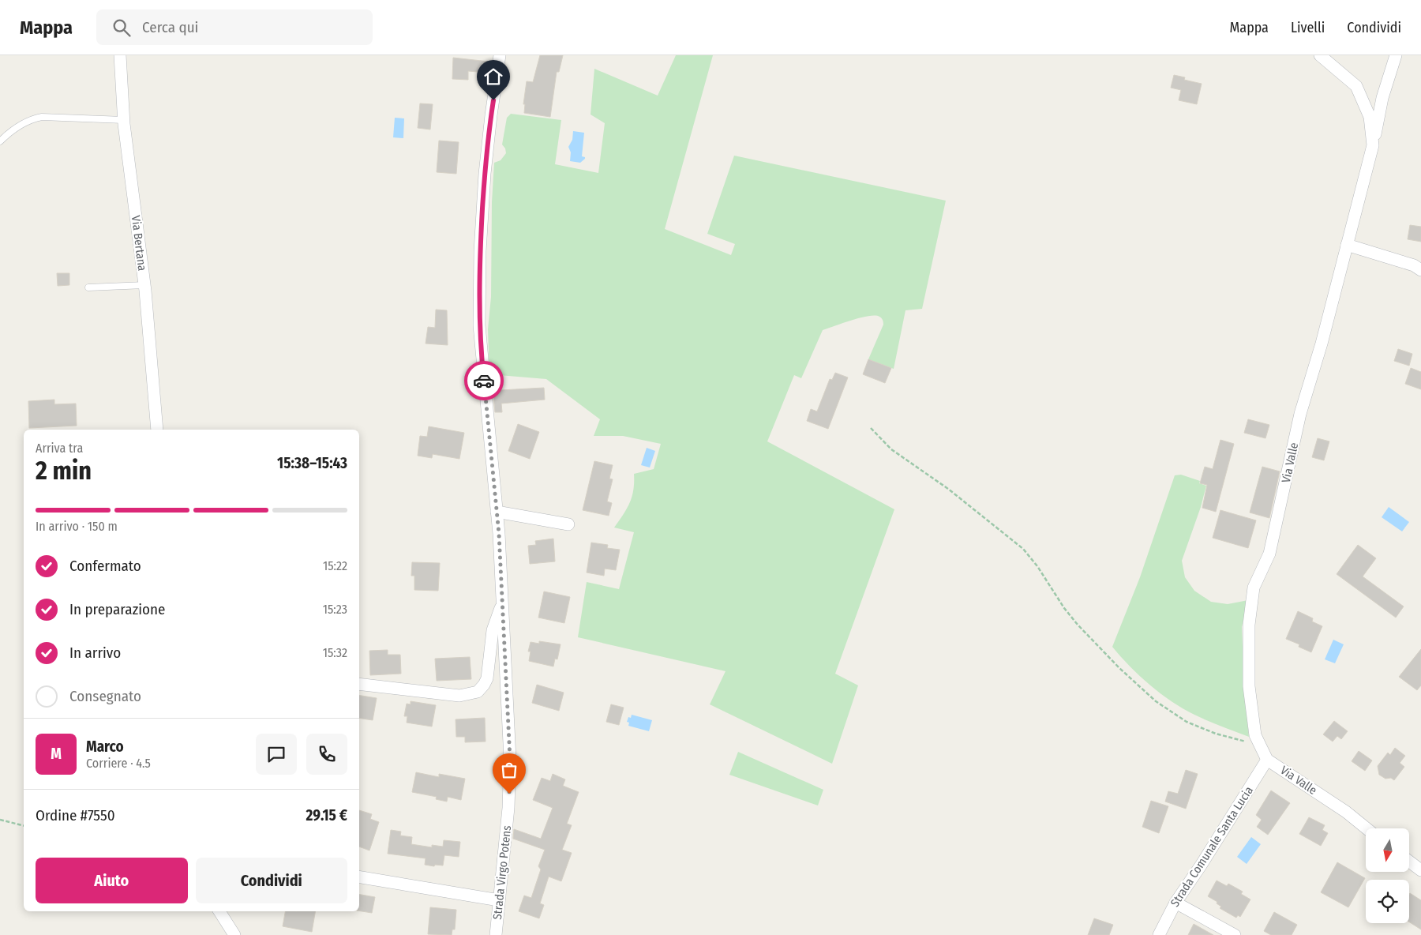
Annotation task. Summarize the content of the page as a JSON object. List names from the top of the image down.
{
  "streets": {
    "street": [
      "Via Bertana",
      "Via Valle",
      "Strada Comunale Santa Lucia",
      "Strada Virgo Potens"
    ]
  },
  "crossings": [
    ["Via Valle", "Strada Comunale Santa Lucia"]
  ],
  "north": "bottom",
  "page": {
    "header": "Mappa",
    "search": "Cerca qui",
    "nav": ["Mappa", "Livelli", "Condividi"],
    "heading": ["2 min", "Arriva tra", "15:38–15:43"],
    "panel": [
      "Marco",
      "Corriere · 4.5",
      "Ordine #7550",
      "29.15 €"
    ],
    "bar": "In arrivo · 150 m",
    "list": [
      ["Confermato", "15:22"],
      ["In preparazione", "15:23"],
      ["In arrivo", "15:32"],
      "Consegnato"
    ],
    "round": "M",
    "buttons": ["Aiuto", "Condividi"]
  }
}
